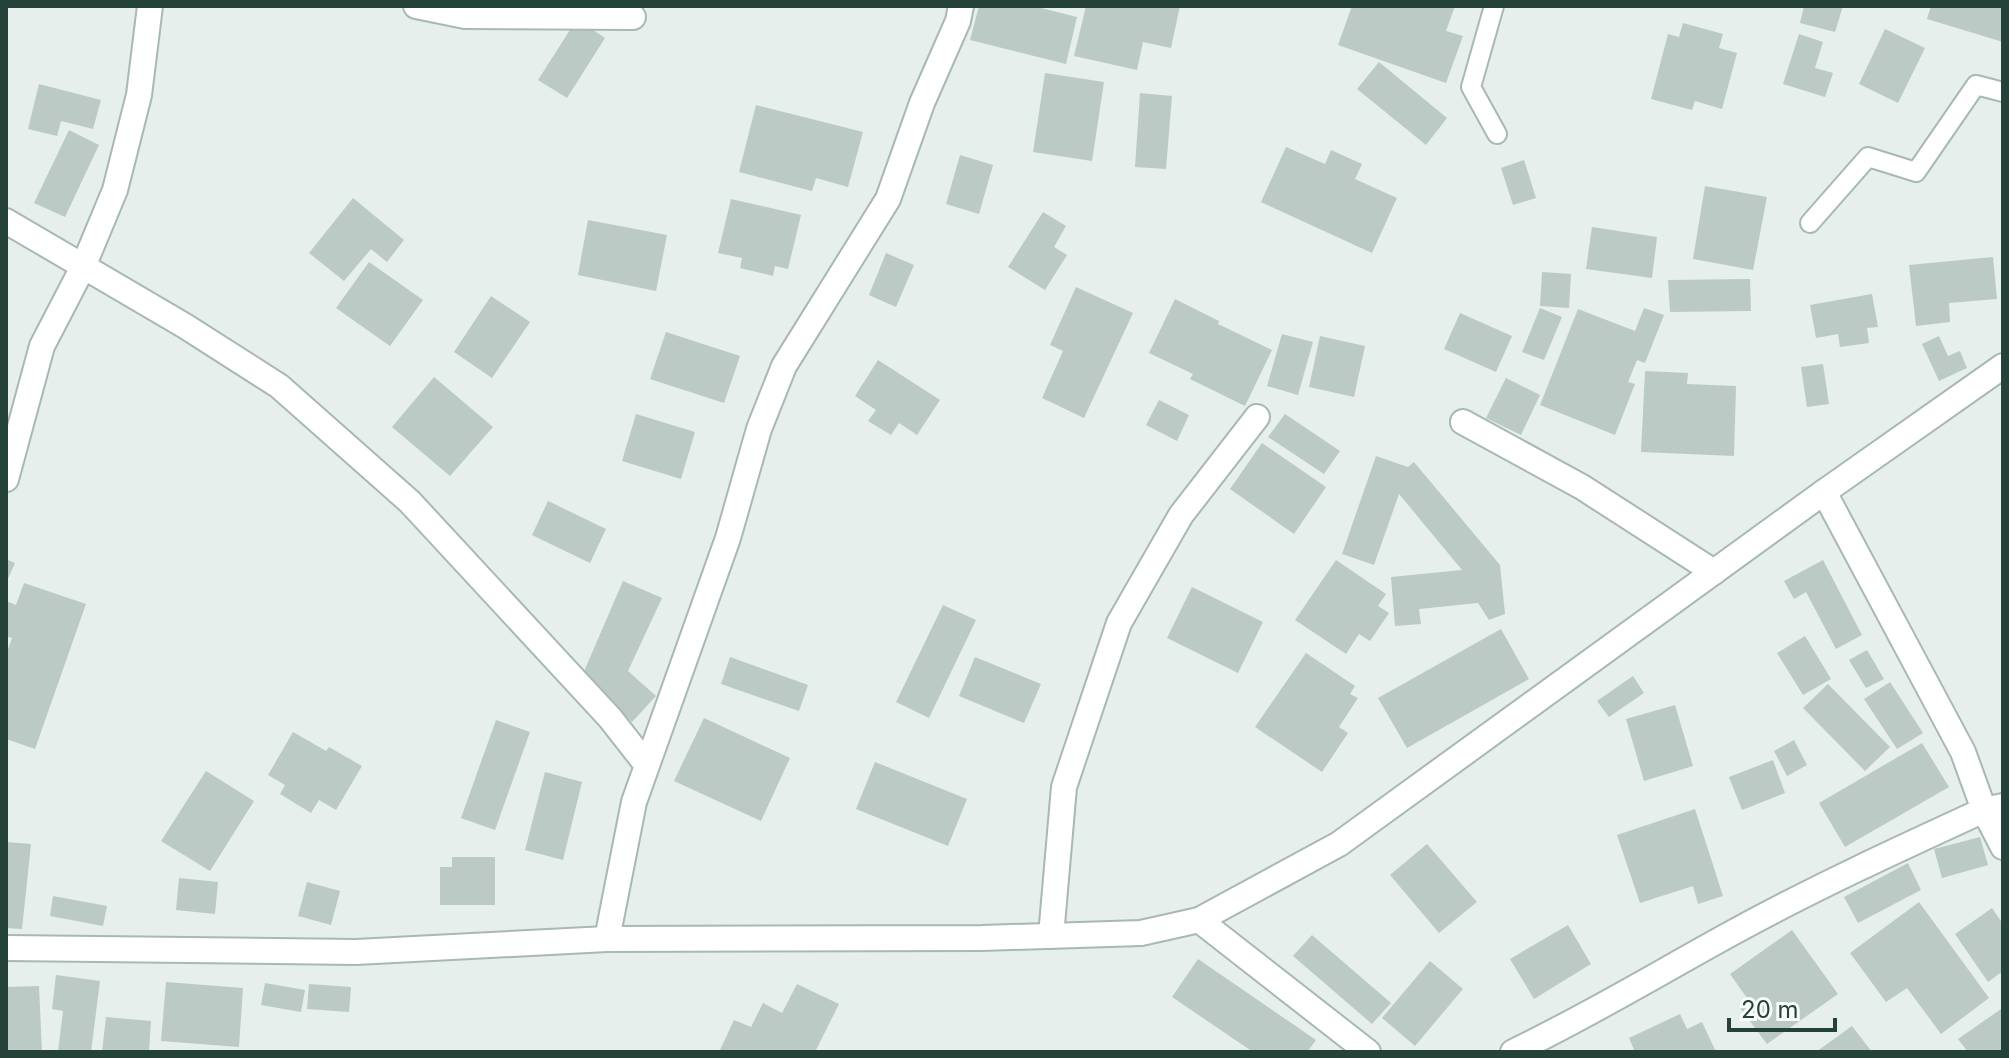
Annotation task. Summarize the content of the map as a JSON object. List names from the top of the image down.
{
  "scale_bar": "20 m"
}
